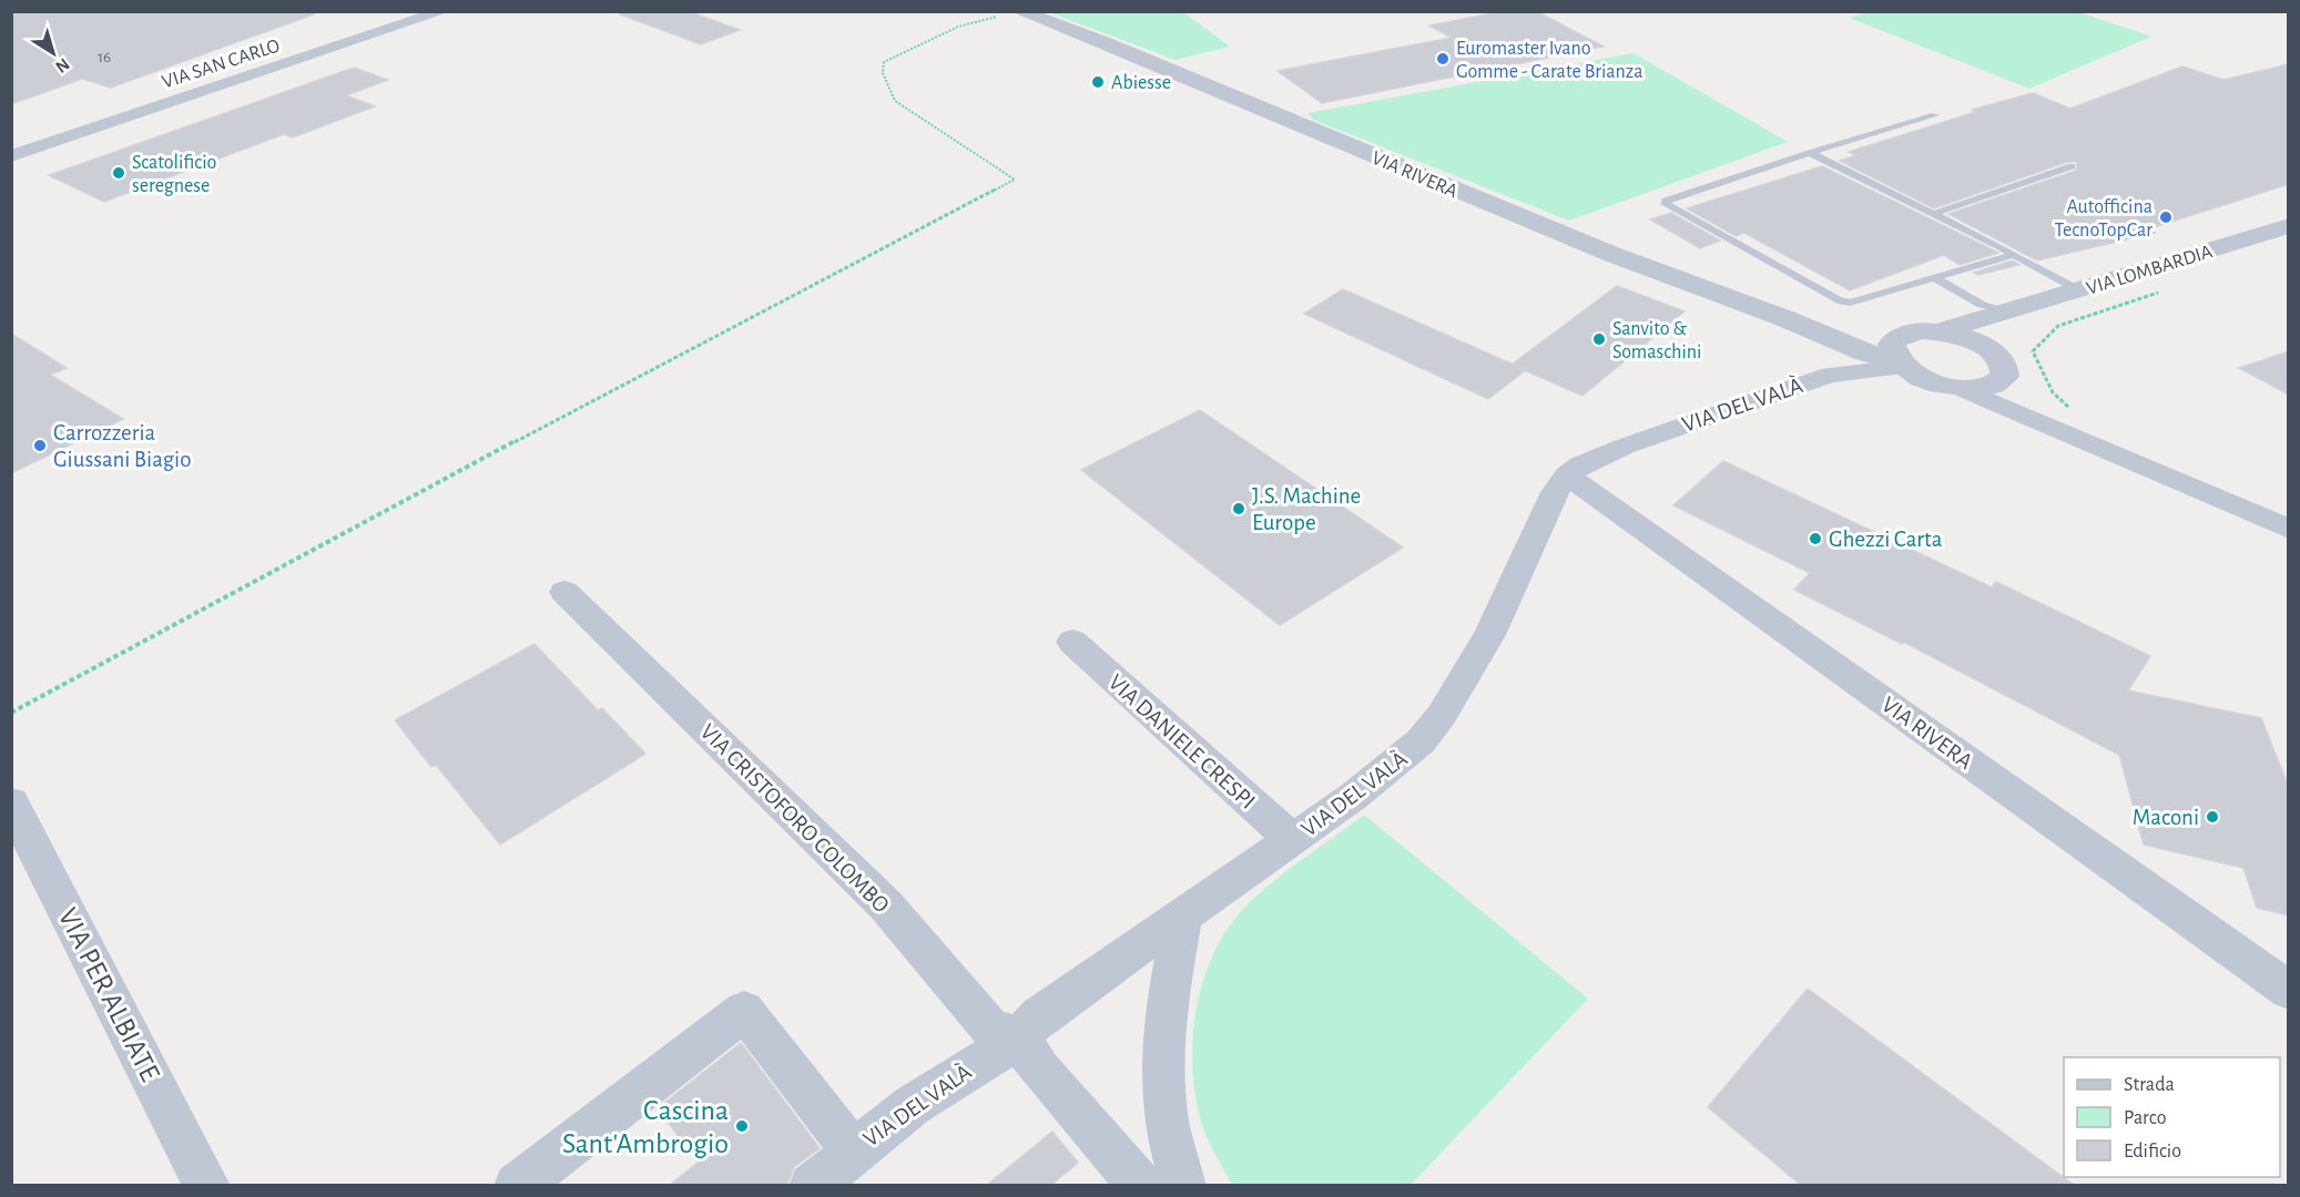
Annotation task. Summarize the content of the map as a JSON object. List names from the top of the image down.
{
  "streets": {
    "street": [
      "VIA SAN CARLO",
      "VIA RIVERA",
      "VIA LOMBARDIA",
      "VIA DEL VALÀ",
      "VIA DANIELE CRESPI",
      "VIA CRISTOFORO COLOMBO",
      "VIA PER ALBIATE"
    ]
  },
  "crossings": [
    ["VIA RIVERA", "VIA DEL VALÀ"],
    ["VIA DEL VALÀ", "VIA DANIELE CRESPI"],
    ["VIA DEL VALÀ", "VIA CRISTOFORO COLOMBO"]
  ],
  "places": [
    "Euromaster Ivano Gomme - Carate Brianza",
    "Abiesse",
    "Scatolificio seregnese",
    "Autofficina TecnoTopCar",
    "Sanvito & Somaschini",
    "Carrozzeria Giussani Biagio",
    "J.S. Machine Europe",
    "Ghezzi Carta",
    "Maconi",
    "Cascina Sant'Ambrogio"
  ],
  "house_numbers": ["16"],
  "legend": ["Strada", "Parco", "Edificio"],
  "north": "bottom right"
}
